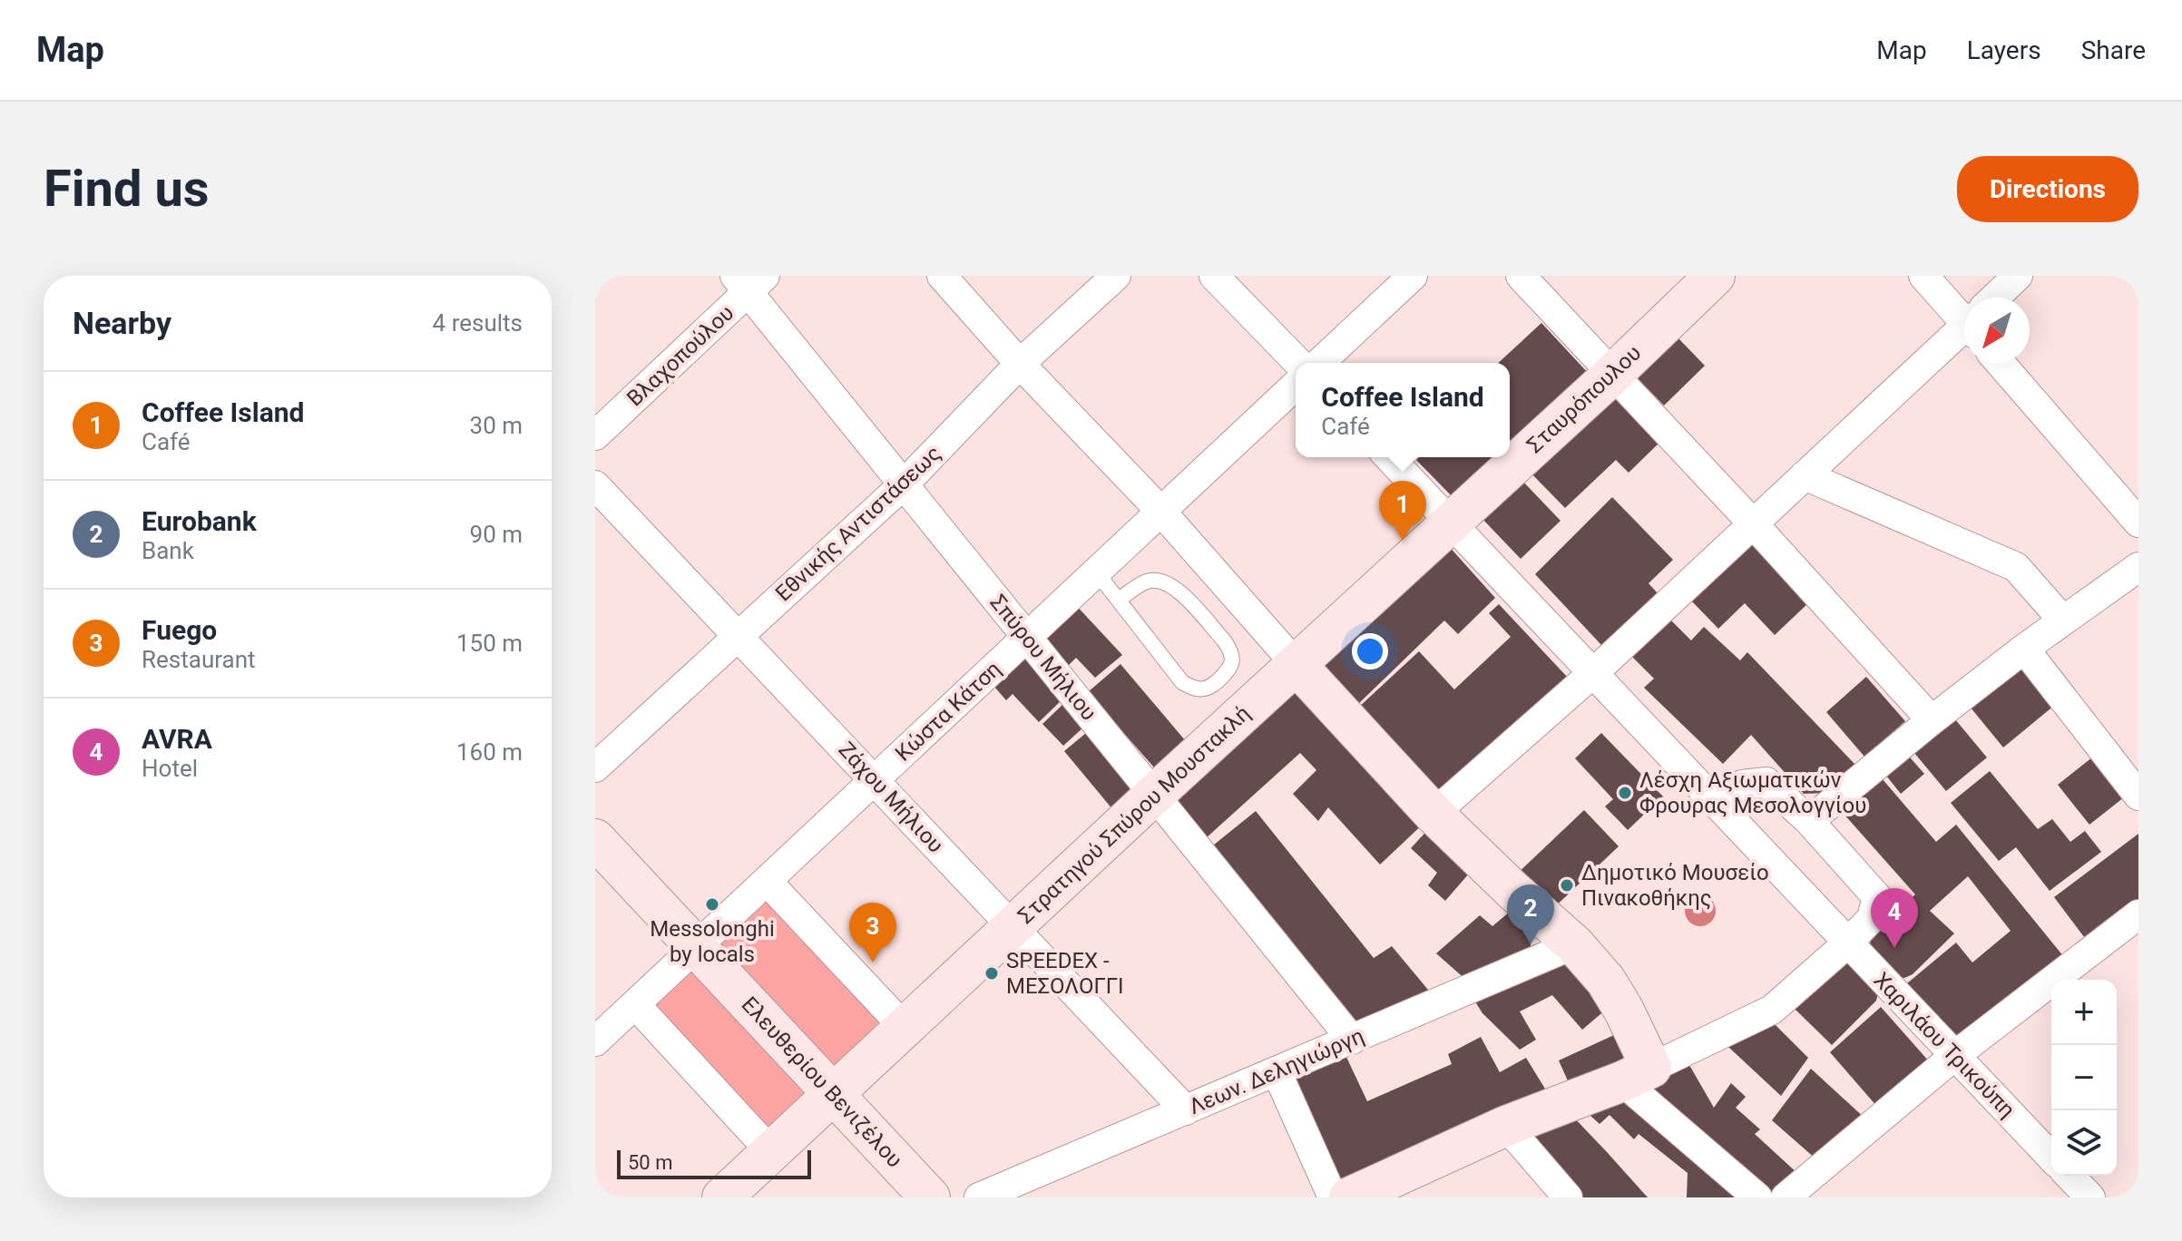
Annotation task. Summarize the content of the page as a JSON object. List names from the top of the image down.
{
  "streets": {
    "main road": ["Σταυρόπουλου", "Στρατηγού Σπύρου Μουστακλή", "Ελευθερίου Βενιζέλου"],
    "street": [
      "Βλαχοπούλου",
      "Εθνικής Αντιστάσεως",
      "Σπύρου Μήλιου",
      "Κώστα Κάτση",
      "Ζάχου Μήλιου",
      "Χαριλάου Τρικούπη",
      "Λεων. Δεληγιώργη"
    ]
  },
  "crossings": [
    ["Βλαχοπούλου", "Σπύρου Μήλιου"],
    ["Σταυρόπουλου", "Στρατηγού Σπύρου Μουστακλή"],
    ["Σταυρόπουλου", "Χαριλάου Τρικούπη"],
    ["Εθνικής Αντιστάσεως", "Σπύρου Μήλιου"],
    ["Εθνικής Αντιστάσεως", "Ζάχου Μήλιου"],
    ["Σπύρου Μήλιου", "Κώστα Κάτση"],
    ["Σπύρου Μήλιου", "Στρατηγού Σπύρου Μουστακλή"],
    ["Σπύρου Μήλιου", "Λεων. Δεληγιώργη"],
    ["Κώστα Κάτση", "Ζάχου Μήλιου"],
    ["Κώστα Κάτση", "Ελευθερίου Βενιζέλου"],
    ["Ζάχου Μήλιου", "Στρατηγού Σπύρου Μουστακλή"],
    ["Ζάχου Μήλιου", "Λεων. Δεληγιώργη"],
    ["Στρατηγού Σπύρου Μουστακλή", "Χαριλάου Τρικούπη"],
    ["Στρατηγού Σπύρου Μουστακλή", "Ελευθερίου Βενιζέλου"]
  ],
  "places": [
    "Λέσχη Αξιωματικών Φρουρας Μεσολογγίου",
    "Δημοτικό Μουσείο Πινακοθήκης",
    "Messolonghi by locals",
    "SPEEDEX - ΜΕΣΟΛΟΓΓΙ"
  ],
  "scale_bar": "50 m",
  "north": "bottom left",
  "page": {
    "header": "Map",
    "nav": ["Map", "Layers", "Share"],
    "buttons": "Directions",
    "title": "Find us",
    "heading": ["Nearby", "4 results"],
    "popup": ["Coffee Island", "Café"],
    "list": [
      {
        "mark": "1",
        "name": "Coffee Island",
        "note": "Café",
        "value": "30 m"
      },
      {
        "mark": "2",
        "name": "Eurobank",
        "note": "Bank",
        "value": "90 m"
      },
      {
        "mark": "3",
        "name": "Fuego",
        "note": "Restaurant",
        "value": "150 m"
      },
      {
        "mark": "4",
        "name": "AVRA",
        "note": "Hotel",
        "value": "160 m"
      }
    ],
    "pins": [
      "1",
      "2",
      "4",
      "3"
    ],
    "map_buttons": ["+", "−"],
    "scale": "50 m"
  }
}
